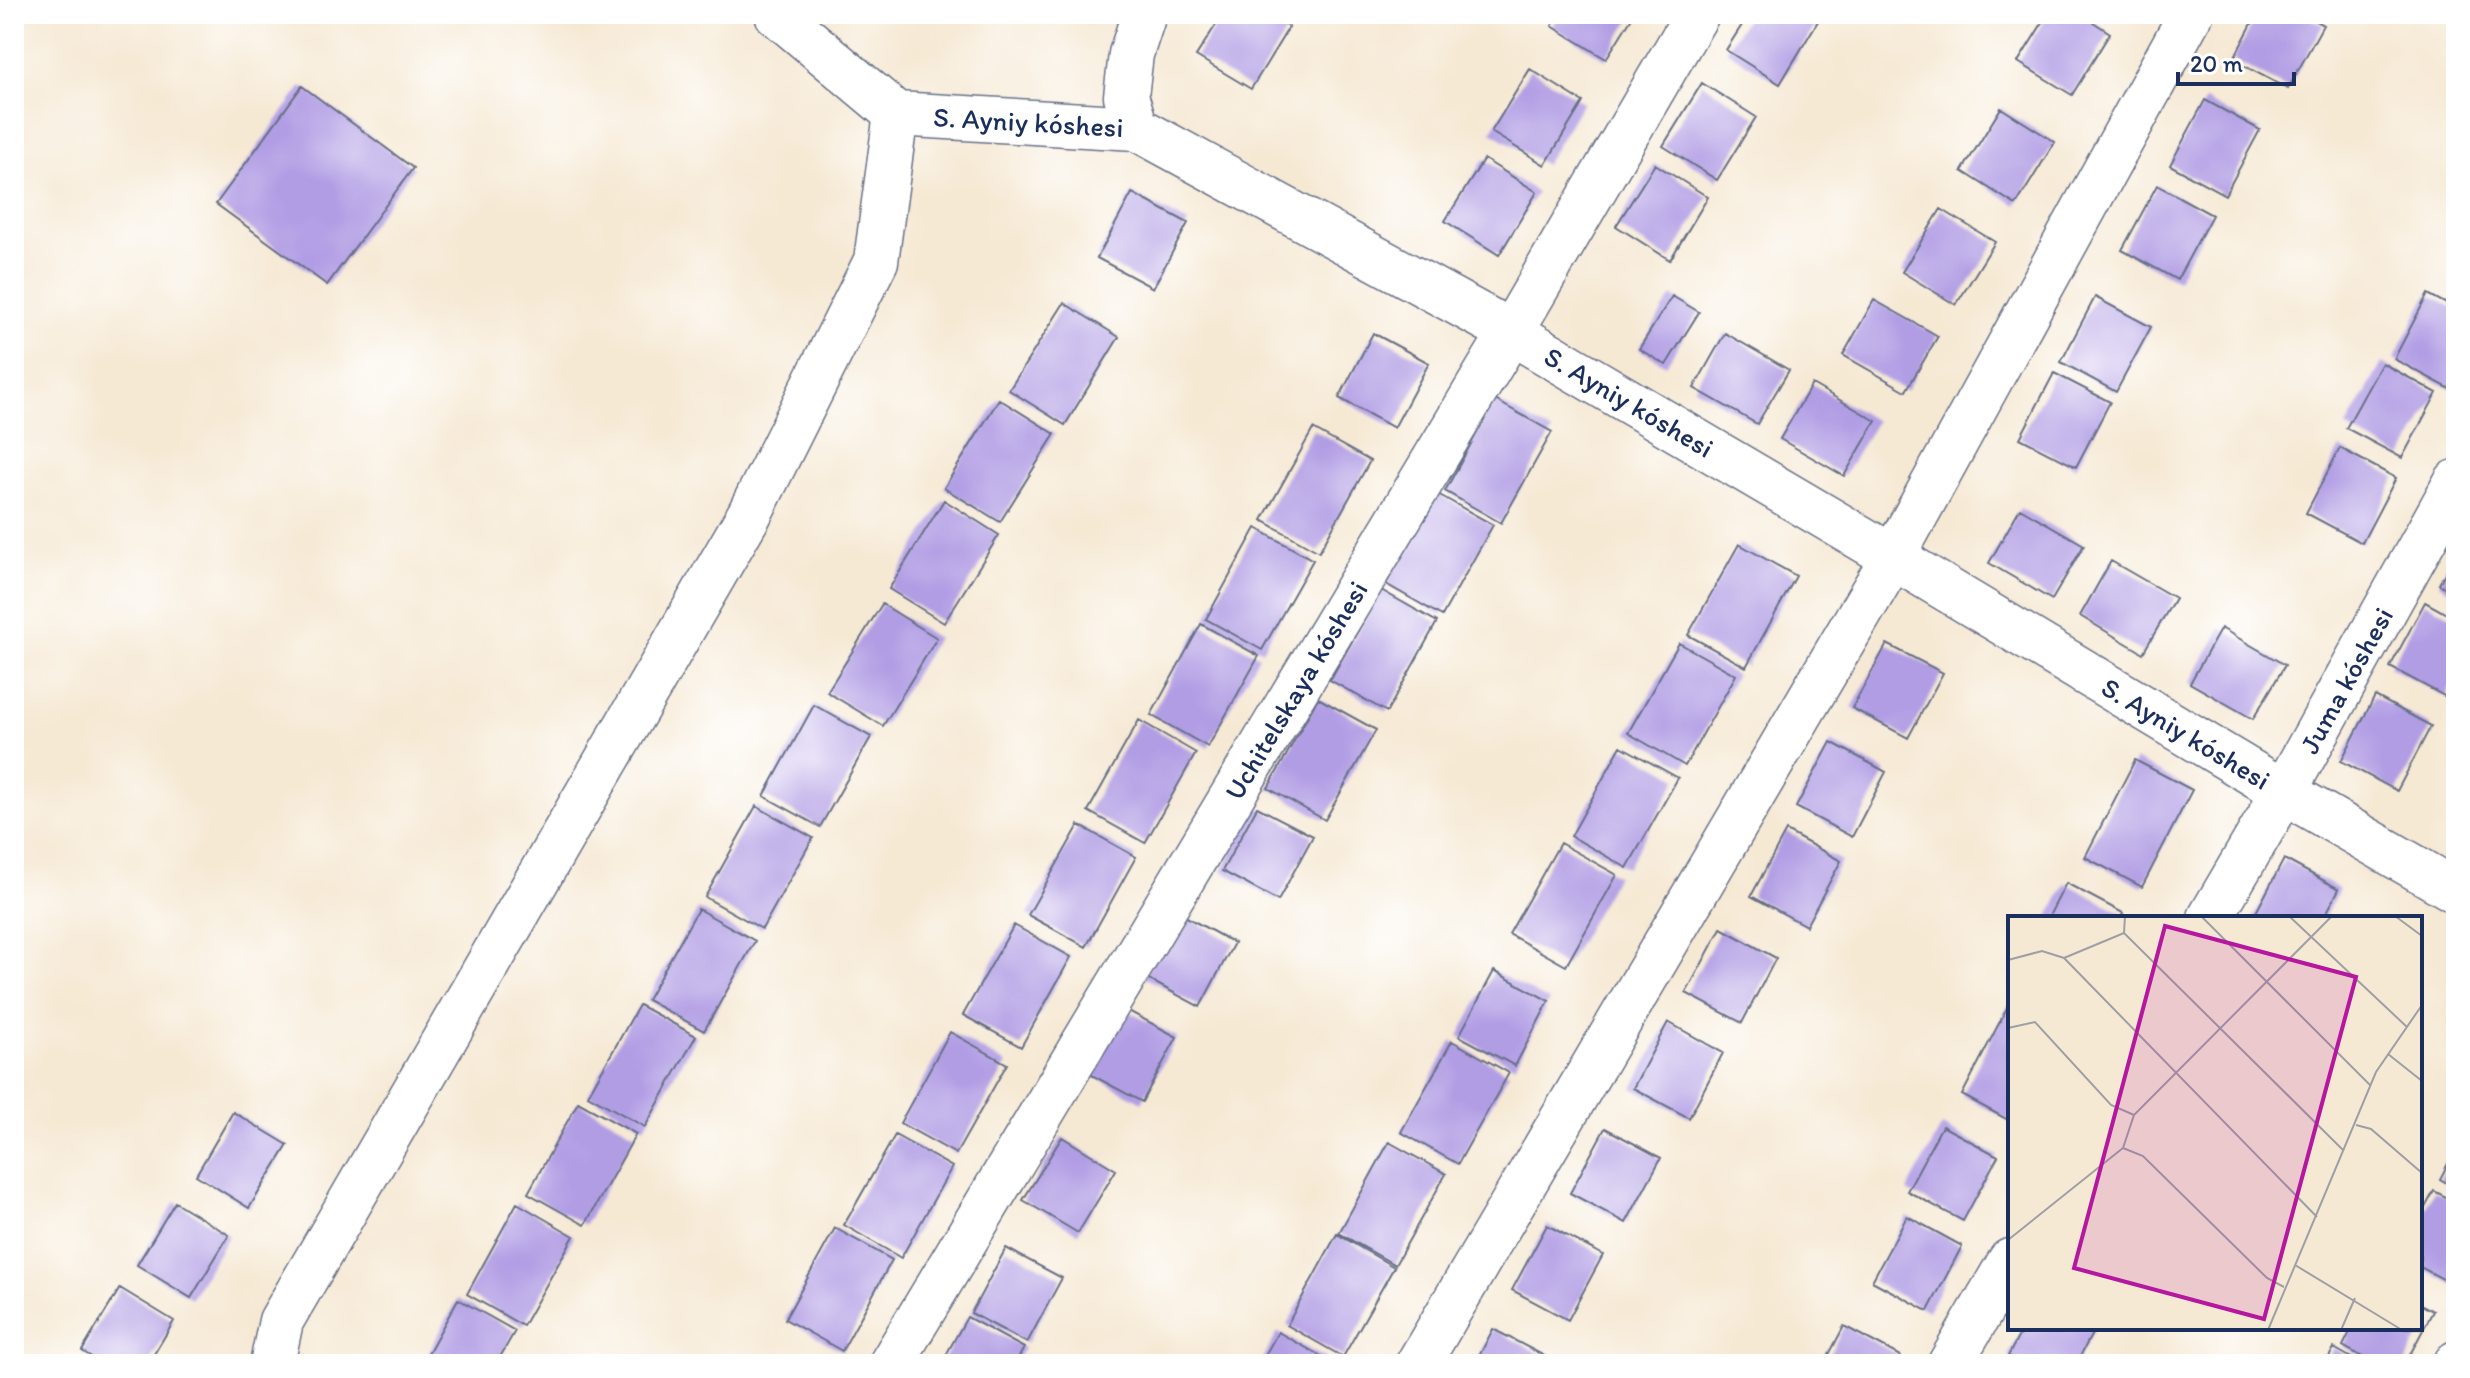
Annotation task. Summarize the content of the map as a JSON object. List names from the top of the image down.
{
  "streets": {
    "street": ["S. Ayniy kóshesi", "Juma kóshesi", "Uchitelskaya kóshesi"]
  },
  "crossings": [
    ["S. Ayniy kóshesi", "Juma kóshesi"],
    ["S. Ayniy kóshesi", "Uchitelskaya kóshesi"]
  ],
  "scale_bar": "20 m"
}
